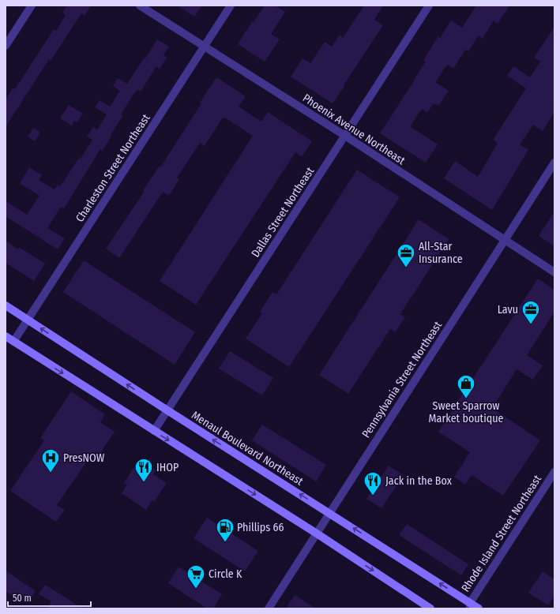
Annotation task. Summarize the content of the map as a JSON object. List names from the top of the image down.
{
  "streets": {
    "main road": ["Menaul Boulevard Northeast"],
    "street": [
      "Phoenix Avenue Northeast",
      "Charleston Street Northeast",
      "Dallas Street Northeast",
      "Pennsylvania Street Northeast",
      "Rhode Island Street Northeast"
    ]
  },
  "crossings": [
    ["Phoenix Avenue Northeast", "Charleston Street Northeast"],
    ["Phoenix Avenue Northeast", "Dallas Street Northeast"],
    ["Phoenix Avenue Northeast", "Pennsylvania Street Northeast"],
    ["Charleston Street Northeast", "Menaul Boulevard Northeast"],
    ["Dallas Street Northeast", "Menaul Boulevard Northeast"],
    ["Pennsylvania Street Northeast", "Menaul Boulevard Northeast"],
    ["Menaul Boulevard Northeast", "Rhode Island Street Northeast"]
  ],
  "places": {
    "office": ["All-Star Insurance", "Lavu"],
    "shop": ["Sweet Sparrow Market boutique"],
    "hospital": ["PresNOW"],
    "restaurant": ["IHOP", "Jack in the Box"],
    "fuel station": ["Phillips 66"],
    "supermarket": ["Circle K"]
  },
  "scale_bar": "50 m"
}
